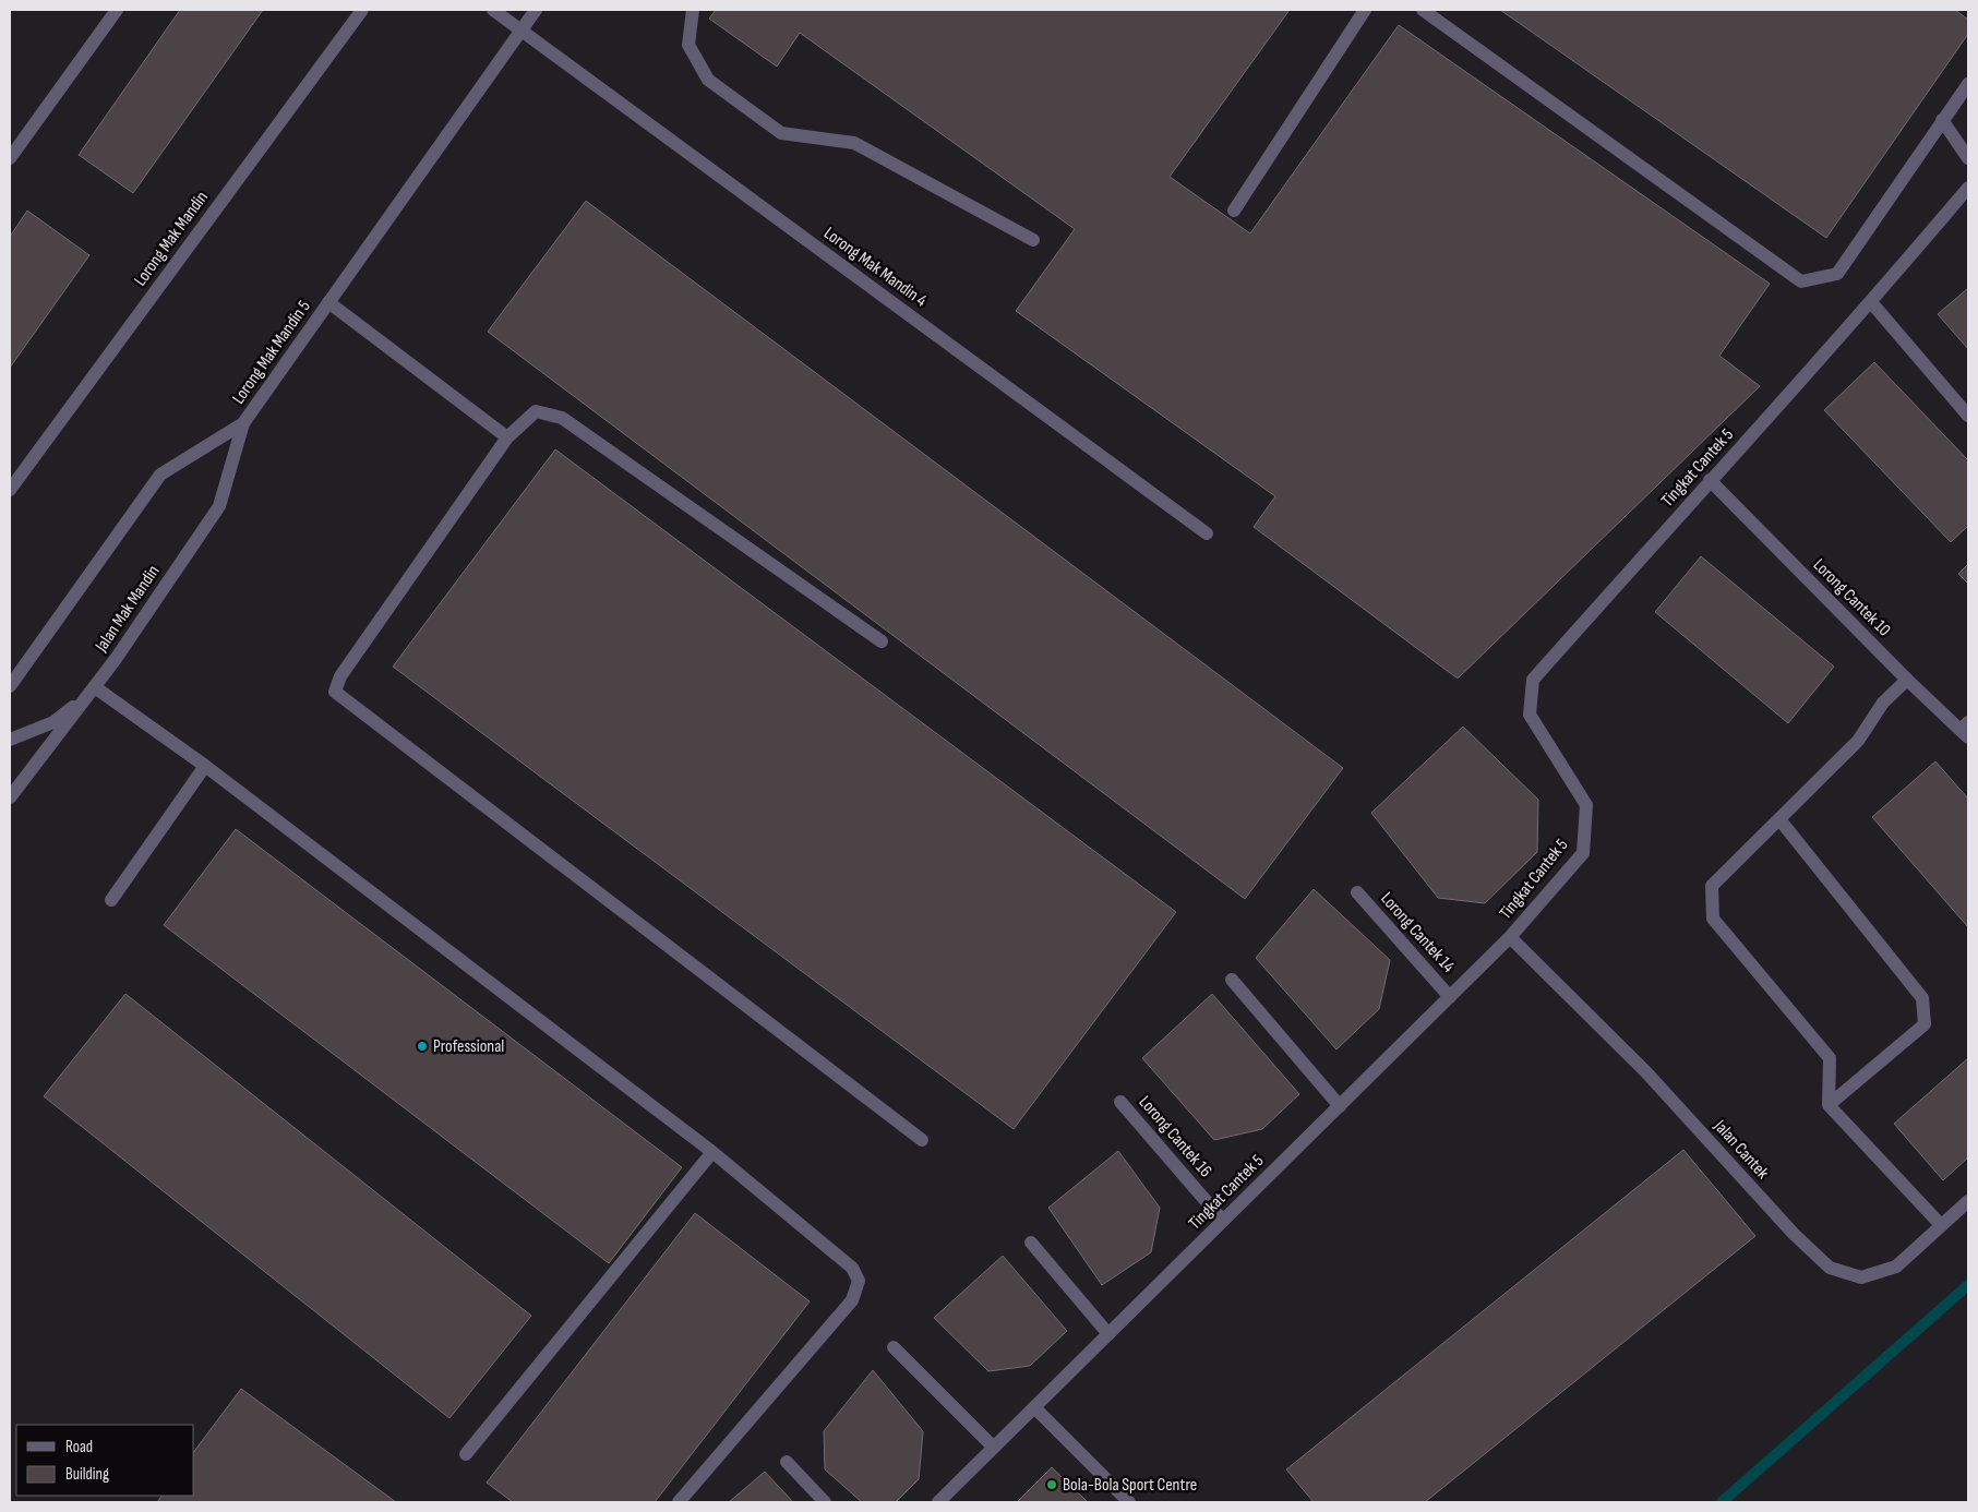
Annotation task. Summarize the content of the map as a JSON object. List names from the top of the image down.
{
  "streets": {
    "street": [
      "Lorong Mak Mandin",
      "Lorong Mak Mandin 4",
      "Lorong Mak Mandin 5",
      "Tingkat Cantek 5",
      "Lorong Cantek 10",
      "Jalan Mak Mandin",
      "Lorong Cantek 14",
      "Lorong Cantek 16",
      "Jalan Cantek"
    ]
  },
  "crossings": [
    ["Lorong Mak Mandin 4", "Lorong Mak Mandin 5"],
    ["Lorong Mak Mandin 5", "Jalan Mak Mandin"],
    ["Tingkat Cantek 5", "Lorong Cantek 10"],
    ["Tingkat Cantek 5", "Lorong Cantek 14"],
    ["Tingkat Cantek 5", "Lorong Cantek 16"],
    ["Tingkat Cantek 5", "Jalan Cantek"]
  ],
  "places": ["Professional", "Bola-Bola Sport Centre"],
  "legend": ["Road", "Building"]
}
